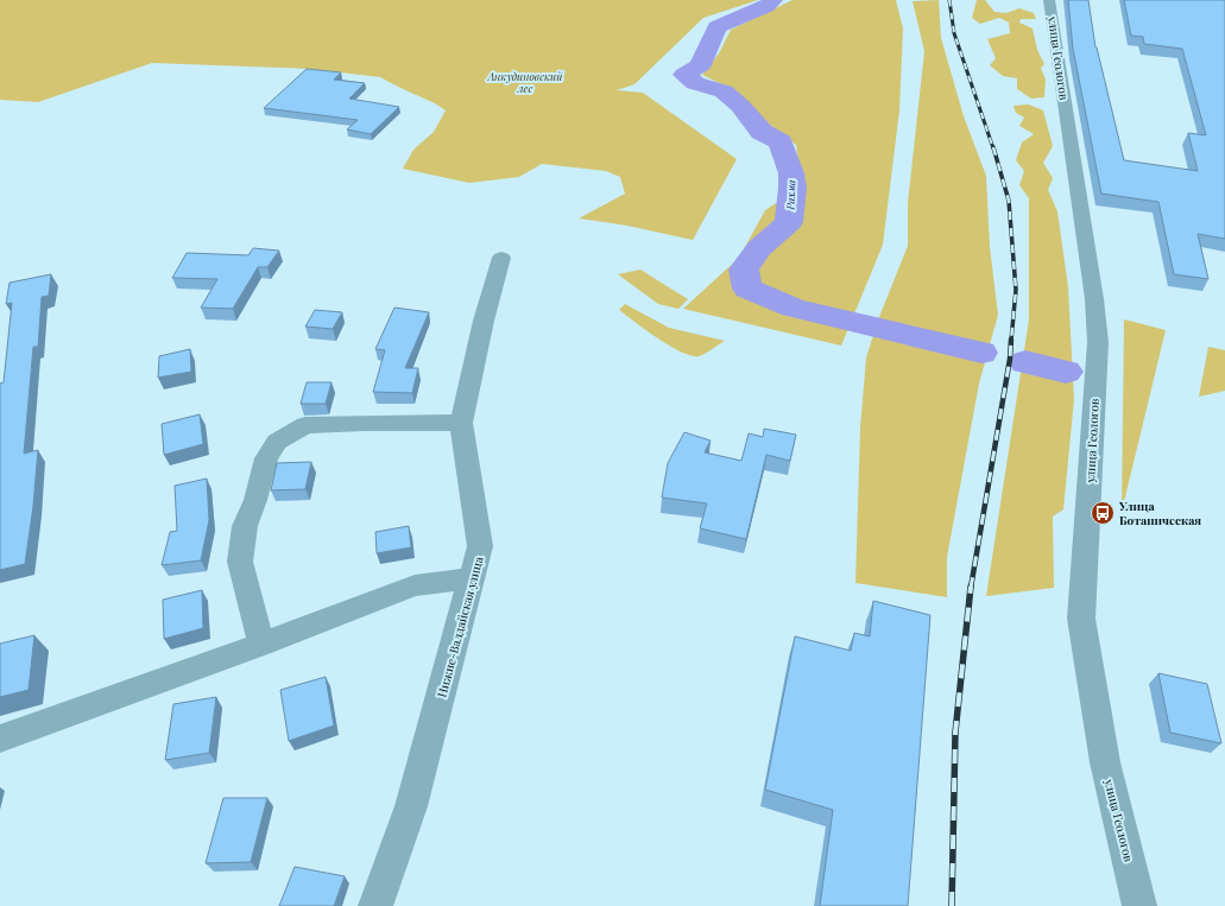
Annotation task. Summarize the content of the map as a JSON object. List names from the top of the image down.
{
  "streets": {
    "street": ["улица Геологов", "Нижне-Валдайская улица"]
  },
  "water": ["Рахма"],
  "parks": ["Анкудиновский лес"],
  "places": {
    "bus stop": ["Улица Ботаническая"]
  }
}
